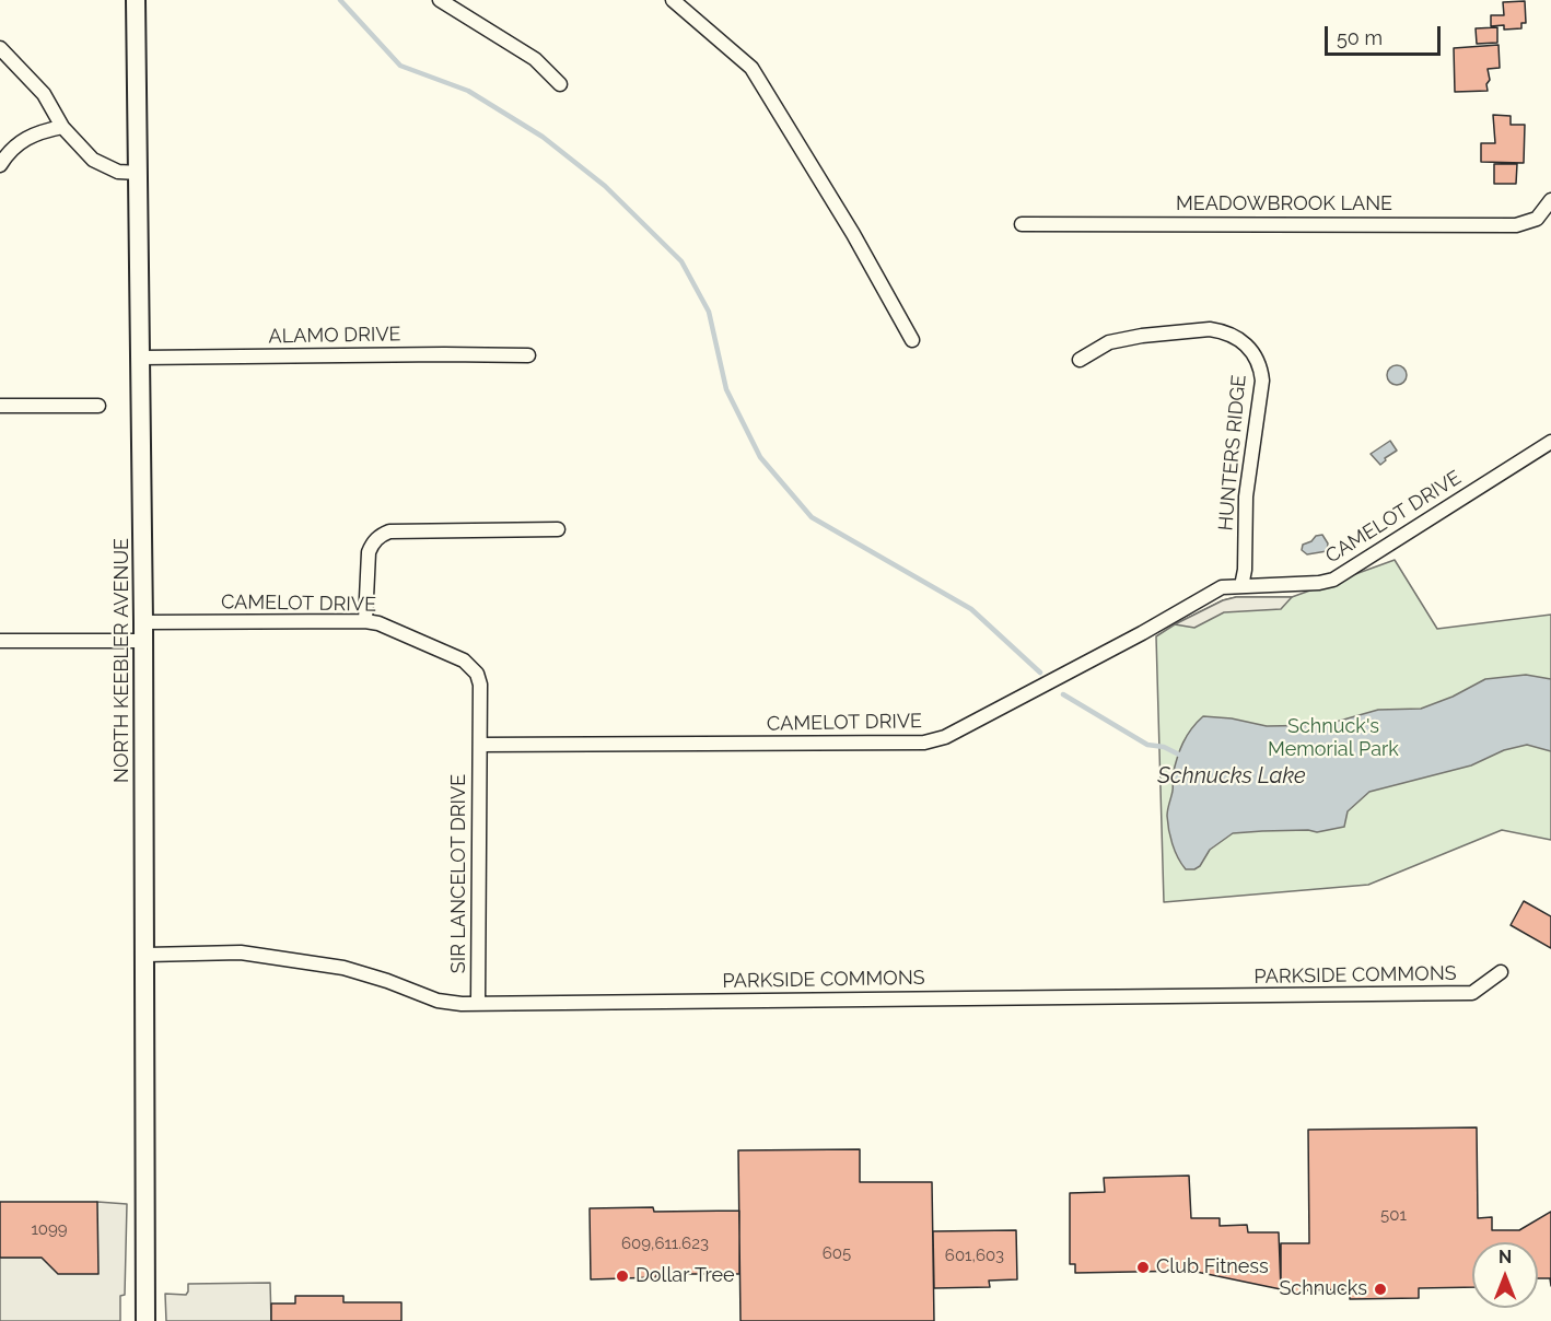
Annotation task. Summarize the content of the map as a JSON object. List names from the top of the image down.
{
  "streets": {
    "street": [
      "MEADOWBROOK LANE",
      "ALAMO DRIVE",
      "HUNTERS RIDGE",
      "CAMELOT DRIVE",
      "NORTH KEEBLER AVENUE",
      "SIR LANCELOT DRIVE",
      "PARKSIDE COMMONS"
    ]
  },
  "crossings": [
    ["ALAMO DRIVE", "NORTH KEEBLER AVENUE"],
    ["HUNTERS RIDGE", "CAMELOT DRIVE"],
    ["CAMELOT DRIVE", "NORTH KEEBLER AVENUE"],
    ["CAMELOT DRIVE", "SIR LANCELOT DRIVE"],
    ["NORTH KEEBLER AVENUE", "PARKSIDE COMMONS"],
    ["SIR LANCELOT DRIVE", "PARKSIDE COMMONS"]
  ],
  "water": ["Schnucks Lake"],
  "parks": ["Schnuck's Memorial Park"],
  "places": ["Club Fitness", "Dollar Tree", "Schnucks"],
  "house_numbers": [
    "501",
    "1099",
    "609,611.623",
    "605",
    "601,603"
  ],
  "scale_bar": "50 m",
  "north": "top"
}
